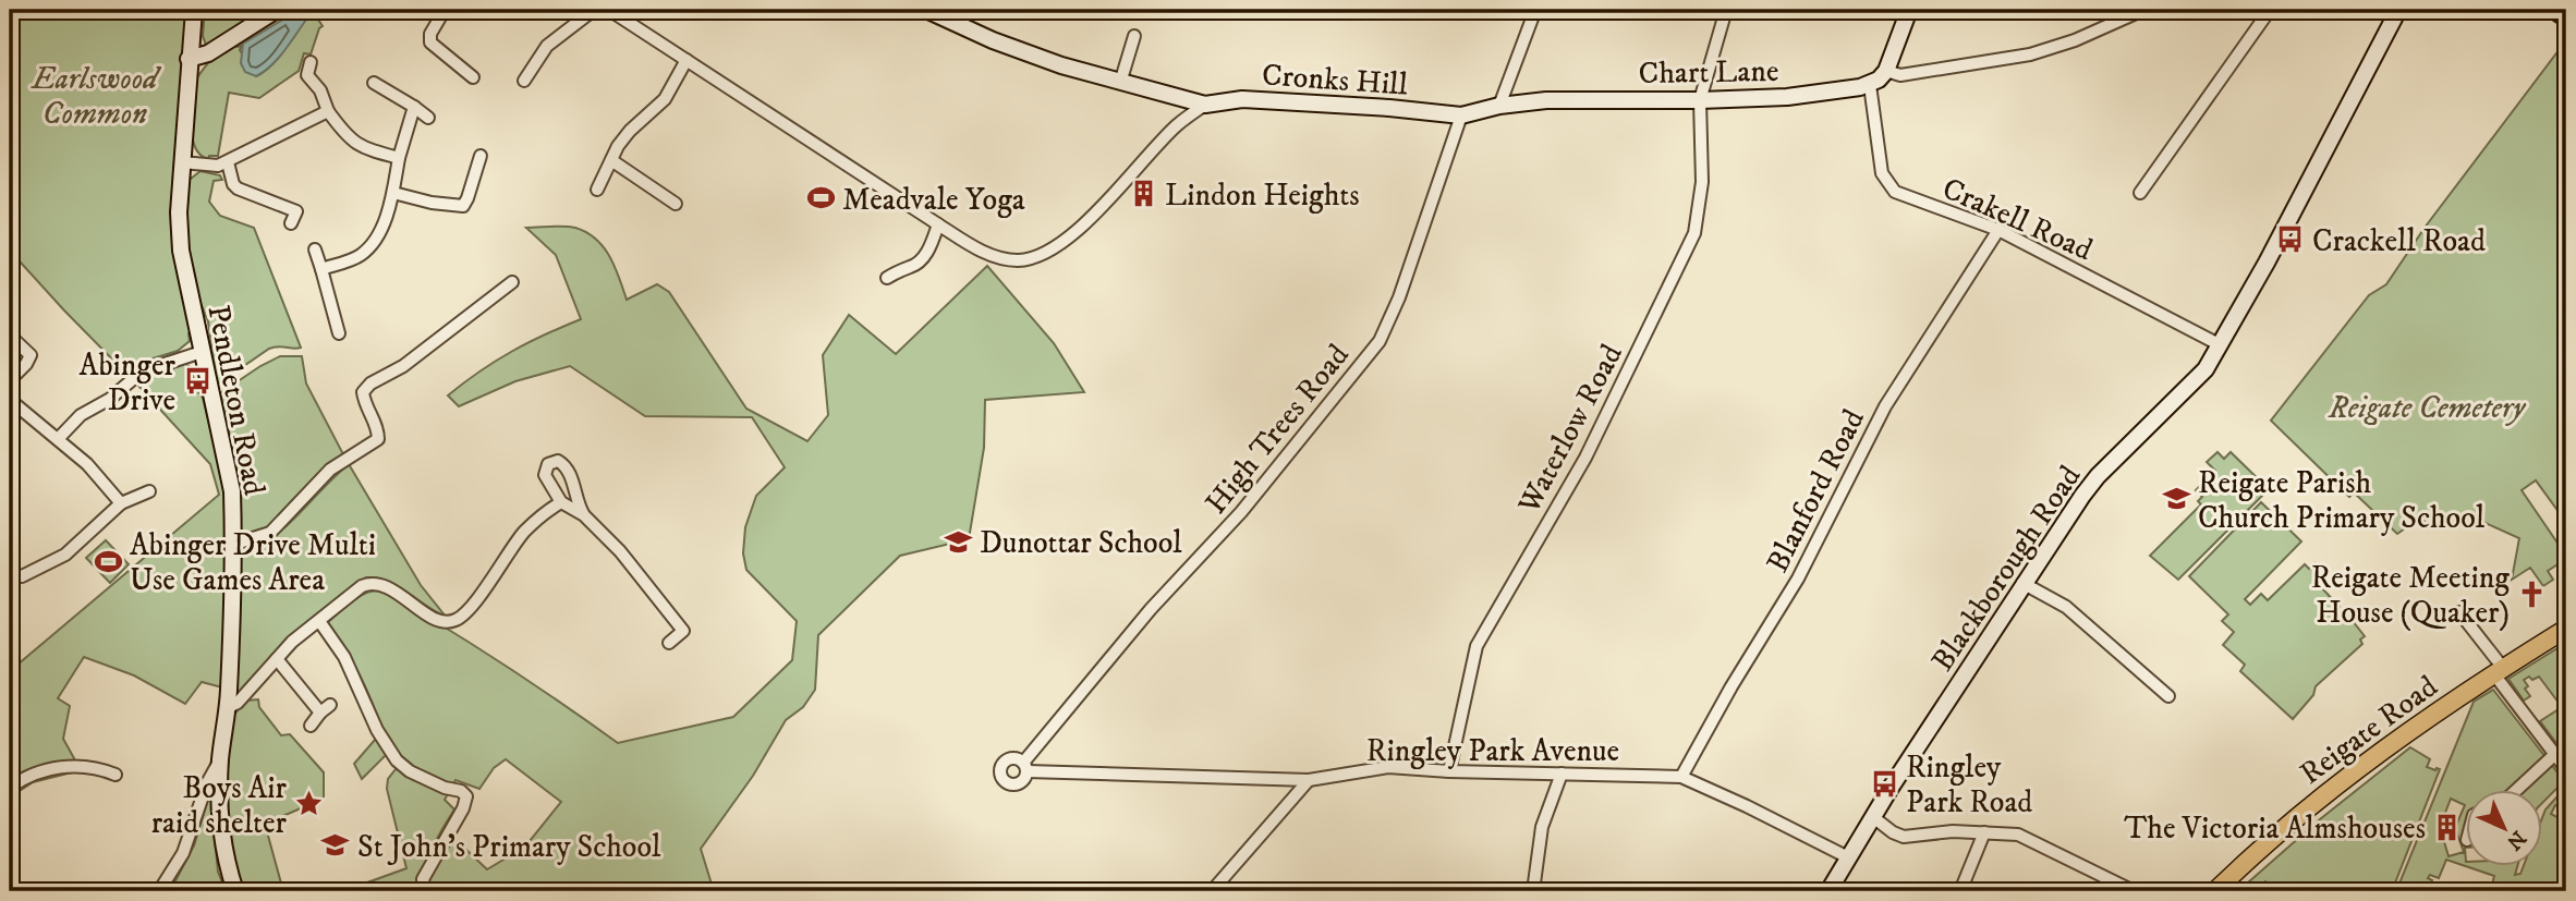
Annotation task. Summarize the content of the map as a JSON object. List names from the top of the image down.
{
  "streets": {
    "main road": ["Reigate Road"],
    "street": [
      "Chart Lane",
      "Cronks Hill",
      "Crakell Road",
      "Pendleton Road",
      "High Trees Road",
      "Waterlow Road",
      "Blanford Road",
      "Blackborough Road",
      "Ringley Park Avenue"
    ]
  },
  "crossings": [
    ["Chart Lane", "Cronks Hill"],
    ["Chart Lane", "Crakell Road"],
    ["Chart Lane", "High Trees Road"],
    ["Chart Lane", "Waterlow Road"],
    ["Cronks Hill", "High Trees Road"],
    ["Crakell Road", "Blanford Road"],
    ["Crakell Road", "Blackborough Road"],
    ["High Trees Road", "Ringley Park Avenue"],
    ["Waterlow Road", "Ringley Park Avenue"],
    ["Blanford Road", "Ringley Park Avenue"],
    ["Blackborough Road", "Ringley Park Avenue"]
  ],
  "parks": ["Earlswood Common", "Reigate Cemetery"],
  "places": {
    "building": ["Lindon Heights", "The Victoria Almshouses"],
    "sports": ["Meadvale Yoga", "Abinger Drive Multi Use Games Area"],
    "bus stop": ["Crackell Road", "Abinger Drive", "Ringley Park Road"],
    "school or university": ["Reigate Parish Church Primary School", "Dunottar School", "St John's Primary School"],
    "church": ["Reigate Meeting House (Quaker)"],
    "place": ["Boys Air raid shelter"]
  },
  "north": "bottom right"
}
